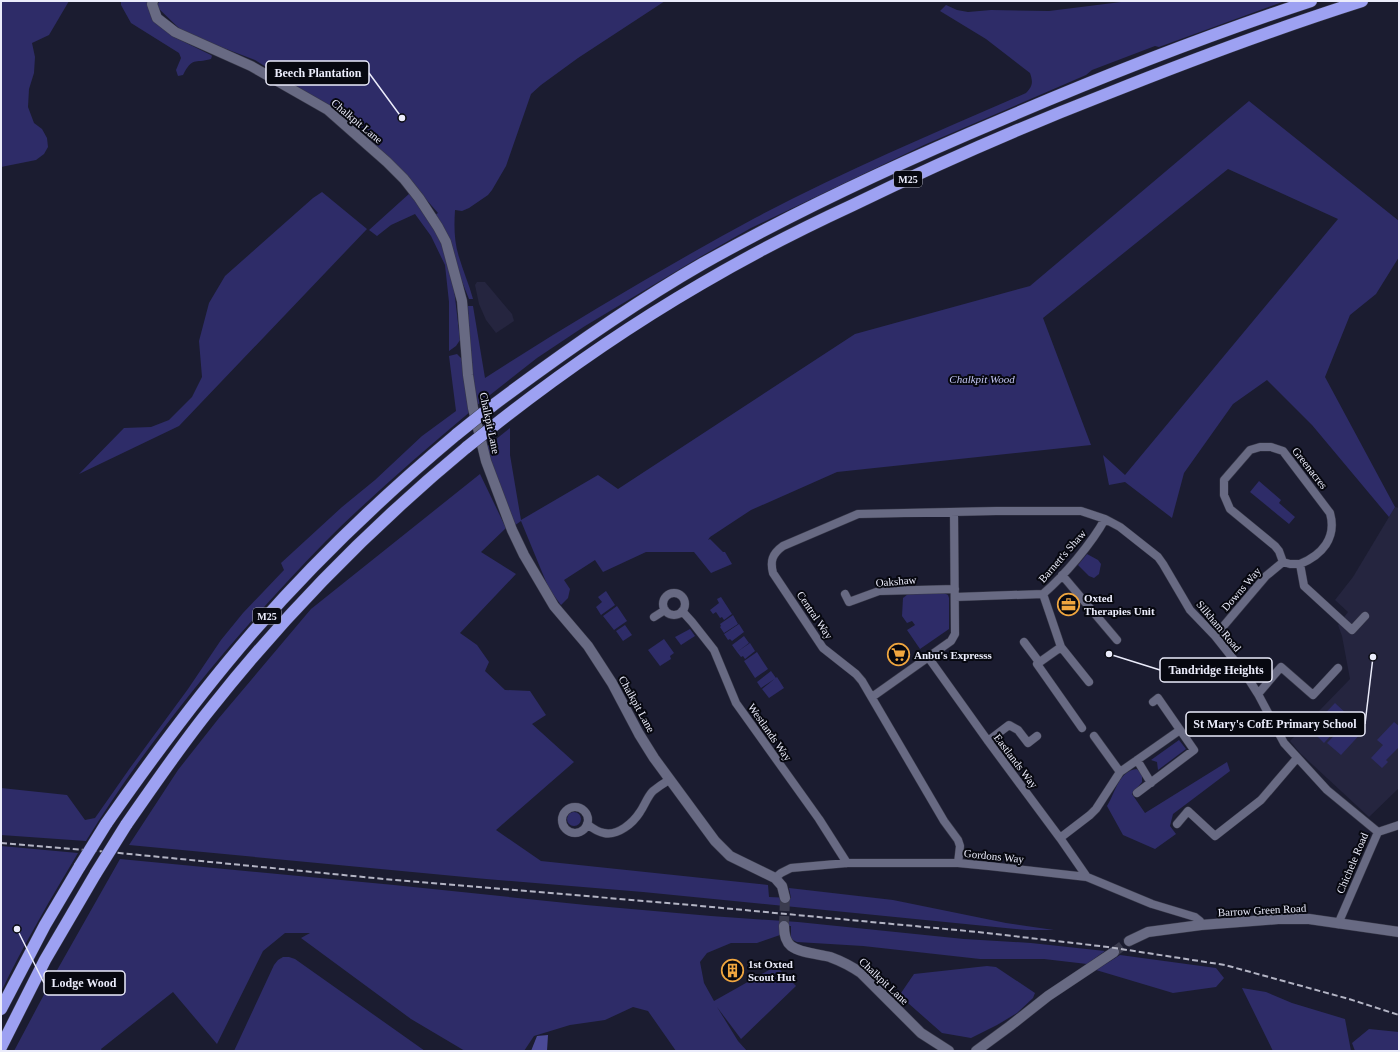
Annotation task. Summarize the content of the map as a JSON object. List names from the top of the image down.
{
  "streets": {
    "highway": ["M25"],
    "street": [
      "Chalkpit Lane",
      "Greenacres",
      "Barnett's Shaw",
      "Oakshaw",
      "Downs Way",
      "Central Way",
      "Silkham Road",
      "Westlands Way",
      "Eastlands Way",
      "Gordons Way",
      "Chichele Road",
      "Barrow Green Road"
    ]
  },
  "crossings": [
    ["Chalkpit Lane", "Gordons Way"],
    ["Greenacres", "Downs Way"],
    ["Barnett's Shaw", "Oakshaw"],
    ["Barnett's Shaw", "Silkham Road"],
    ["Downs Way", "Silkham Road"],
    ["Central Way", "Silkham Road"],
    ["Central Way", "Gordons Way"],
    ["Silkham Road", "Chichele Road"],
    ["Westlands Way", "Gordons Way"],
    ["Eastlands Way", "Gordons Way"],
    ["Gordons Way", "Barrow Green Road"],
    ["Chichele Road", "Barrow Green Road"]
  ],
  "parks": ["Chalkpit Wood"],
  "places": {
    "other": [
      "Beech Plantation",
      "Tandridge Heights",
      "St Mary's CofE Primary School",
      "Lodge Wood"
    ],
    "office": ["Oxted Therapies Unit"],
    "supermarket": ["Anbu's Expresss"],
    "building": ["1st Oxted Scout Hut"]
  }
}
